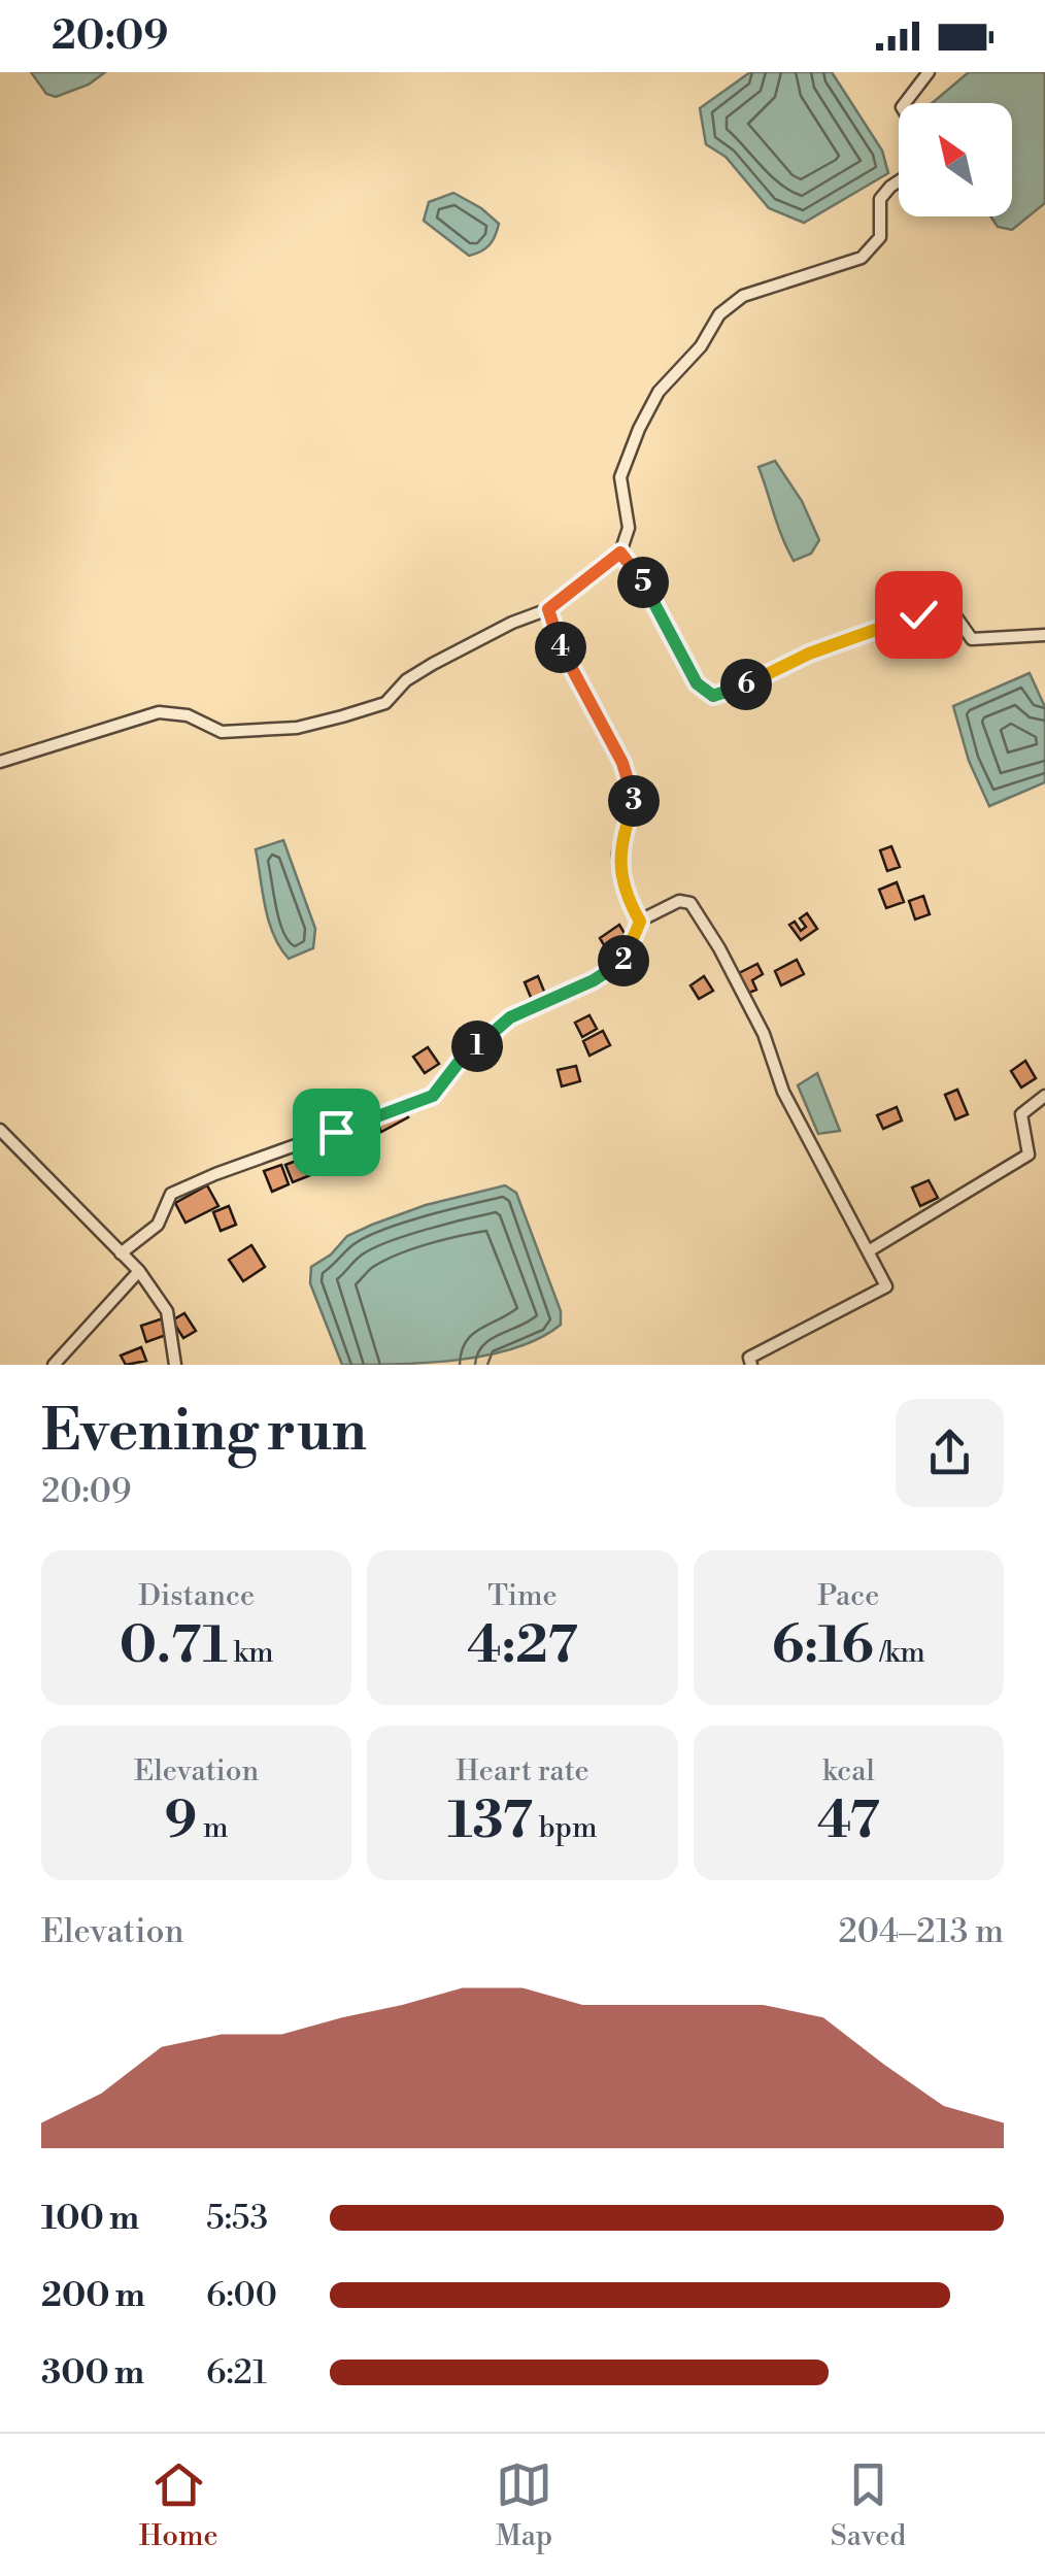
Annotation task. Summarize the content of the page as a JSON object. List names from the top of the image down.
{
  "north": "top left",
  "page": {
    "status": "20:09",
    "pins": [
      "5",
      "4",
      "6",
      "3",
      "2",
      "1"
    ],
    "heading": ["Evening run", "20:09"],
    "stats": [
      ["Distance", "0.71 km"],
      ["Time", "4:27"],
      ["Pace", "6:16 /km"],
      ["Elevation", "9 m"],
      ["Heart rate", "137 bpm"],
      ["kcal", "47"]
    ],
    "chart": ["Elevation", "204–213 m"],
    "list": [
      {
        "name": "100 m",
        "note": "5:53"
      },
      {
        "name": "200 m",
        "note": "6:00"
      },
      {
        "name": "300 m",
        "note": "6:21"
      }
    ],
    "tabs": ["Home", "Map", "Saved"]
  }
}
